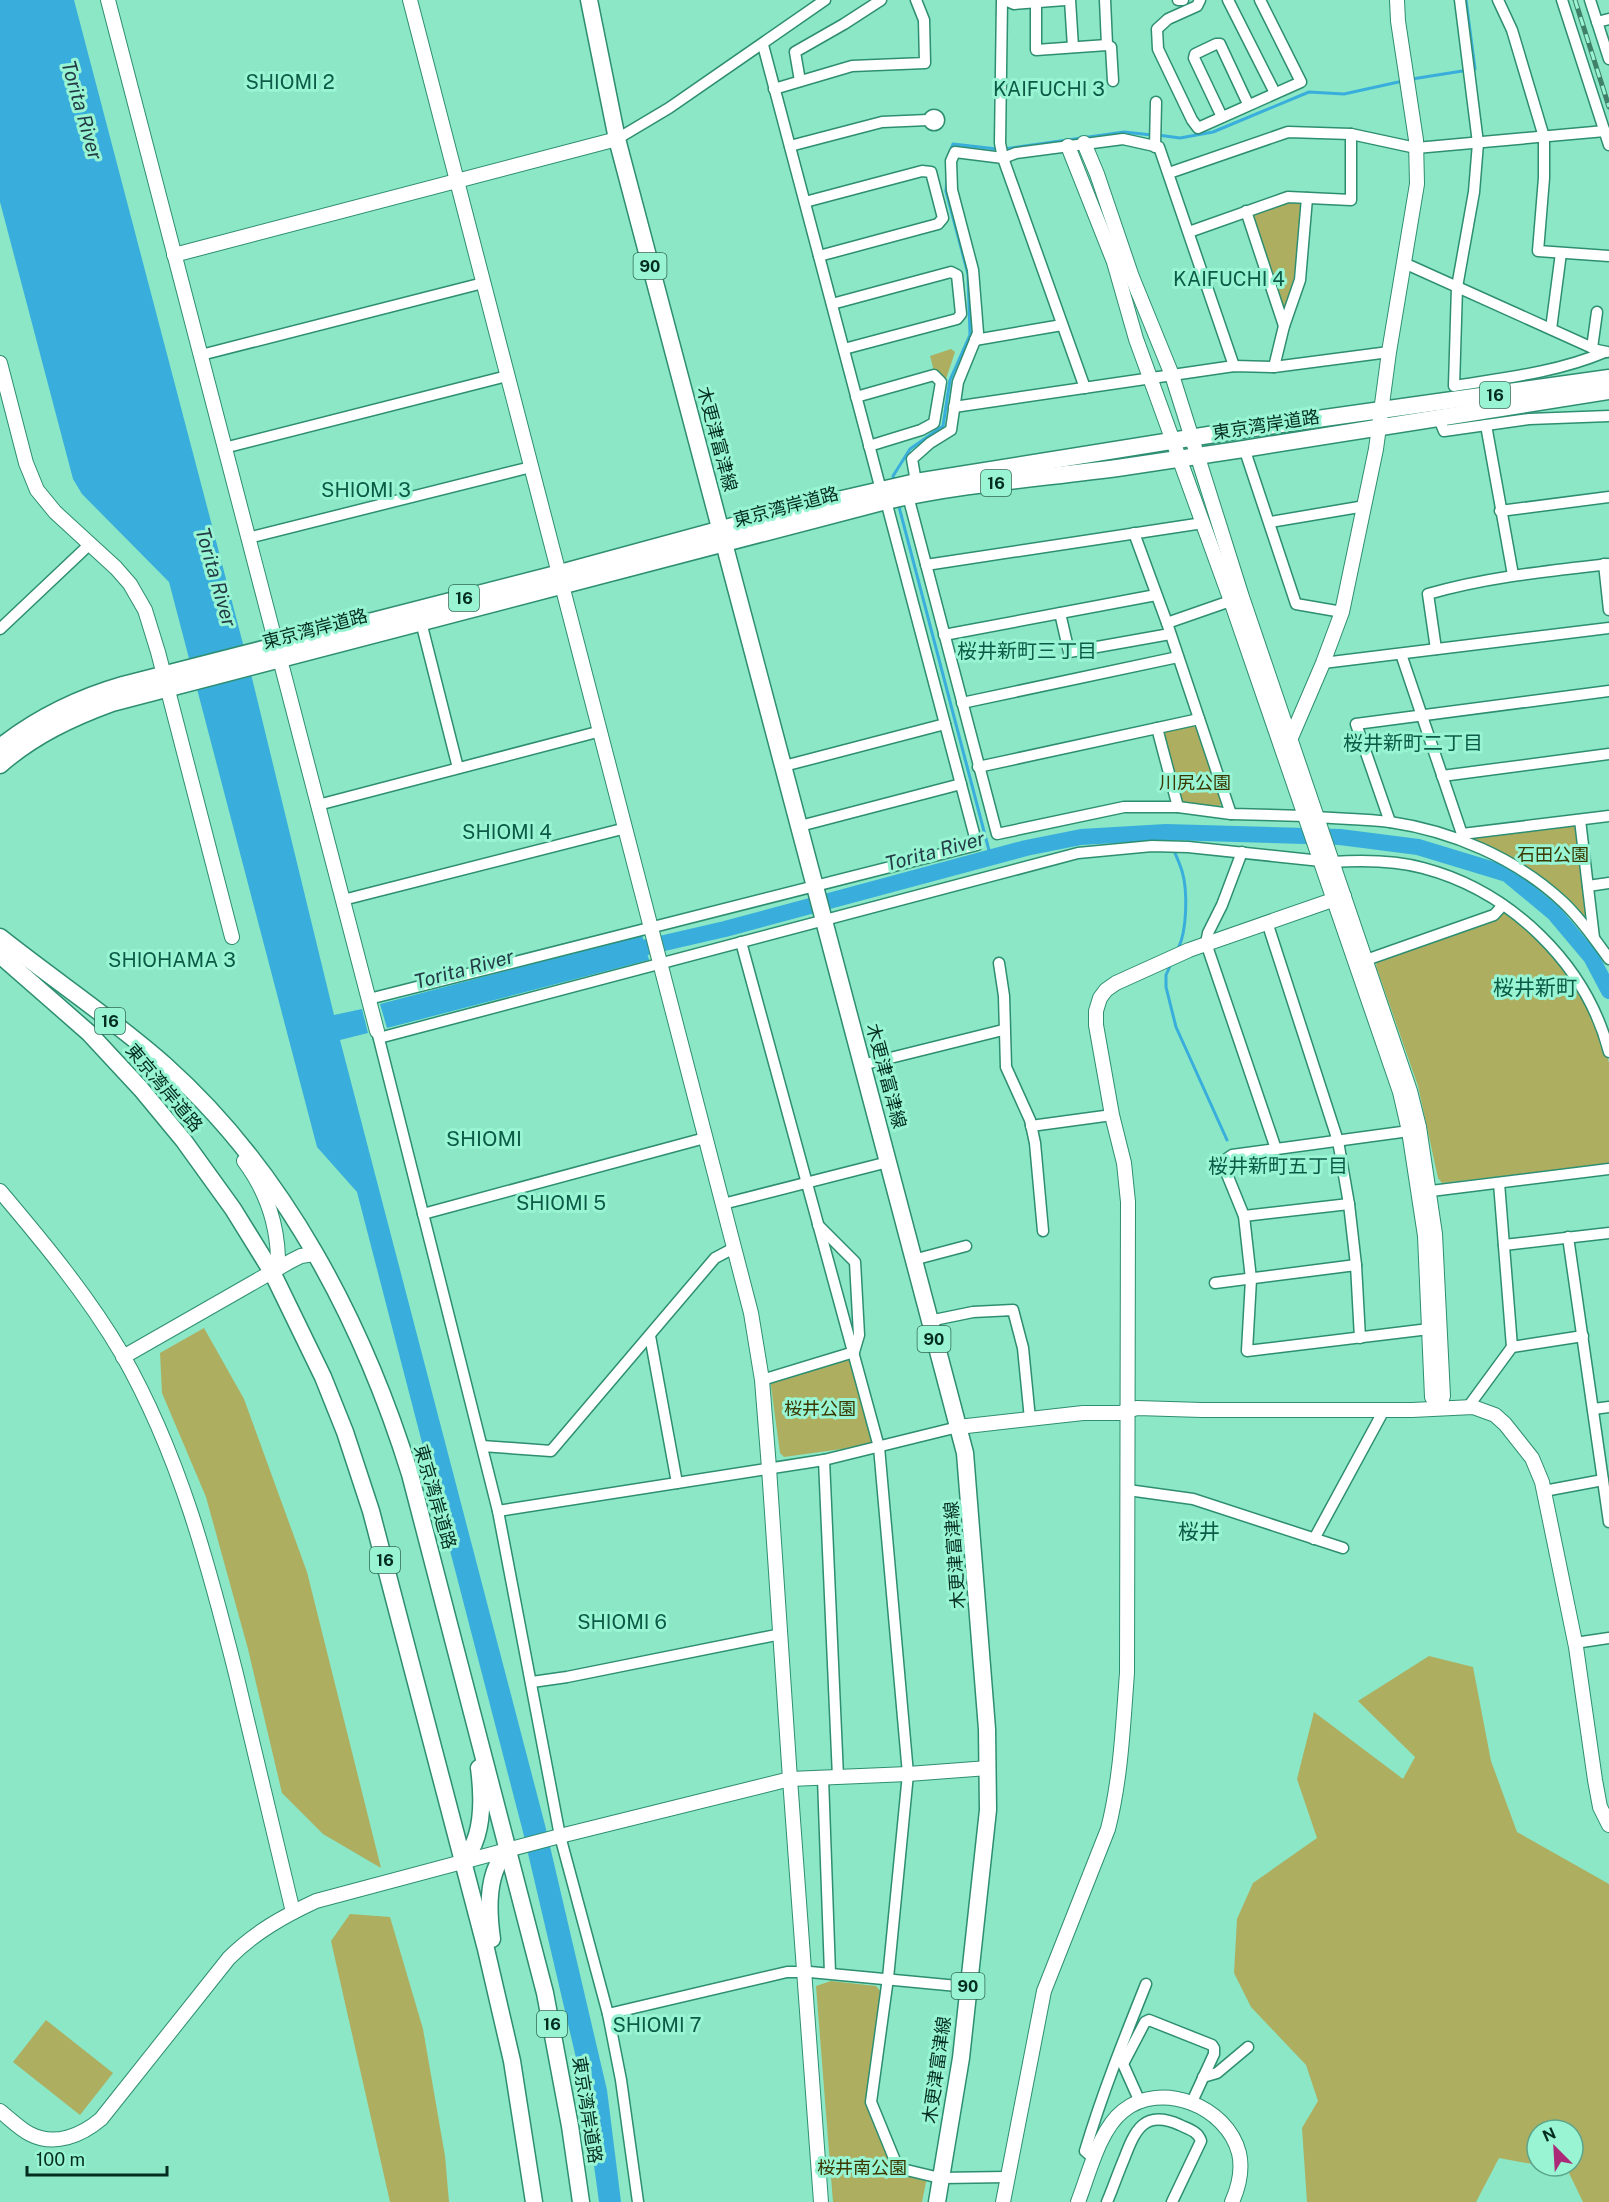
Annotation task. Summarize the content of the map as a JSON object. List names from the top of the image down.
{
  "streets": {
    "main road": [
      "90",
      "16",
      "東京湾岸道路",
      "木更津富津線"
    ]
  },
  "crossings": [
    ["90", "木更津富津線"],
    ["東京湾岸道路", "木更津富津線"]
  ],
  "districts": [
    "SHIOMI 2",
    "KAIFUCHI 3",
    "KAIFUCHI 4",
    "SHIOMI 3",
    "桜井新町三丁目",
    "桜井新町二丁目",
    "SHIOMI 4",
    "SHIOHAMA 3",
    "桜井新町",
    "SHIOMI",
    "桜井新町五丁目",
    "SHIOMI 5",
    "桜井",
    "SHIOMI 6",
    "SHIOMI 7"
  ],
  "water": ["Torita River"],
  "parks": [
    "川尻公園",
    "石田公園",
    "桜井公園",
    "桜井南公園"
  ],
  "scale_bar": "100 m",
  "north": "top left"
}
